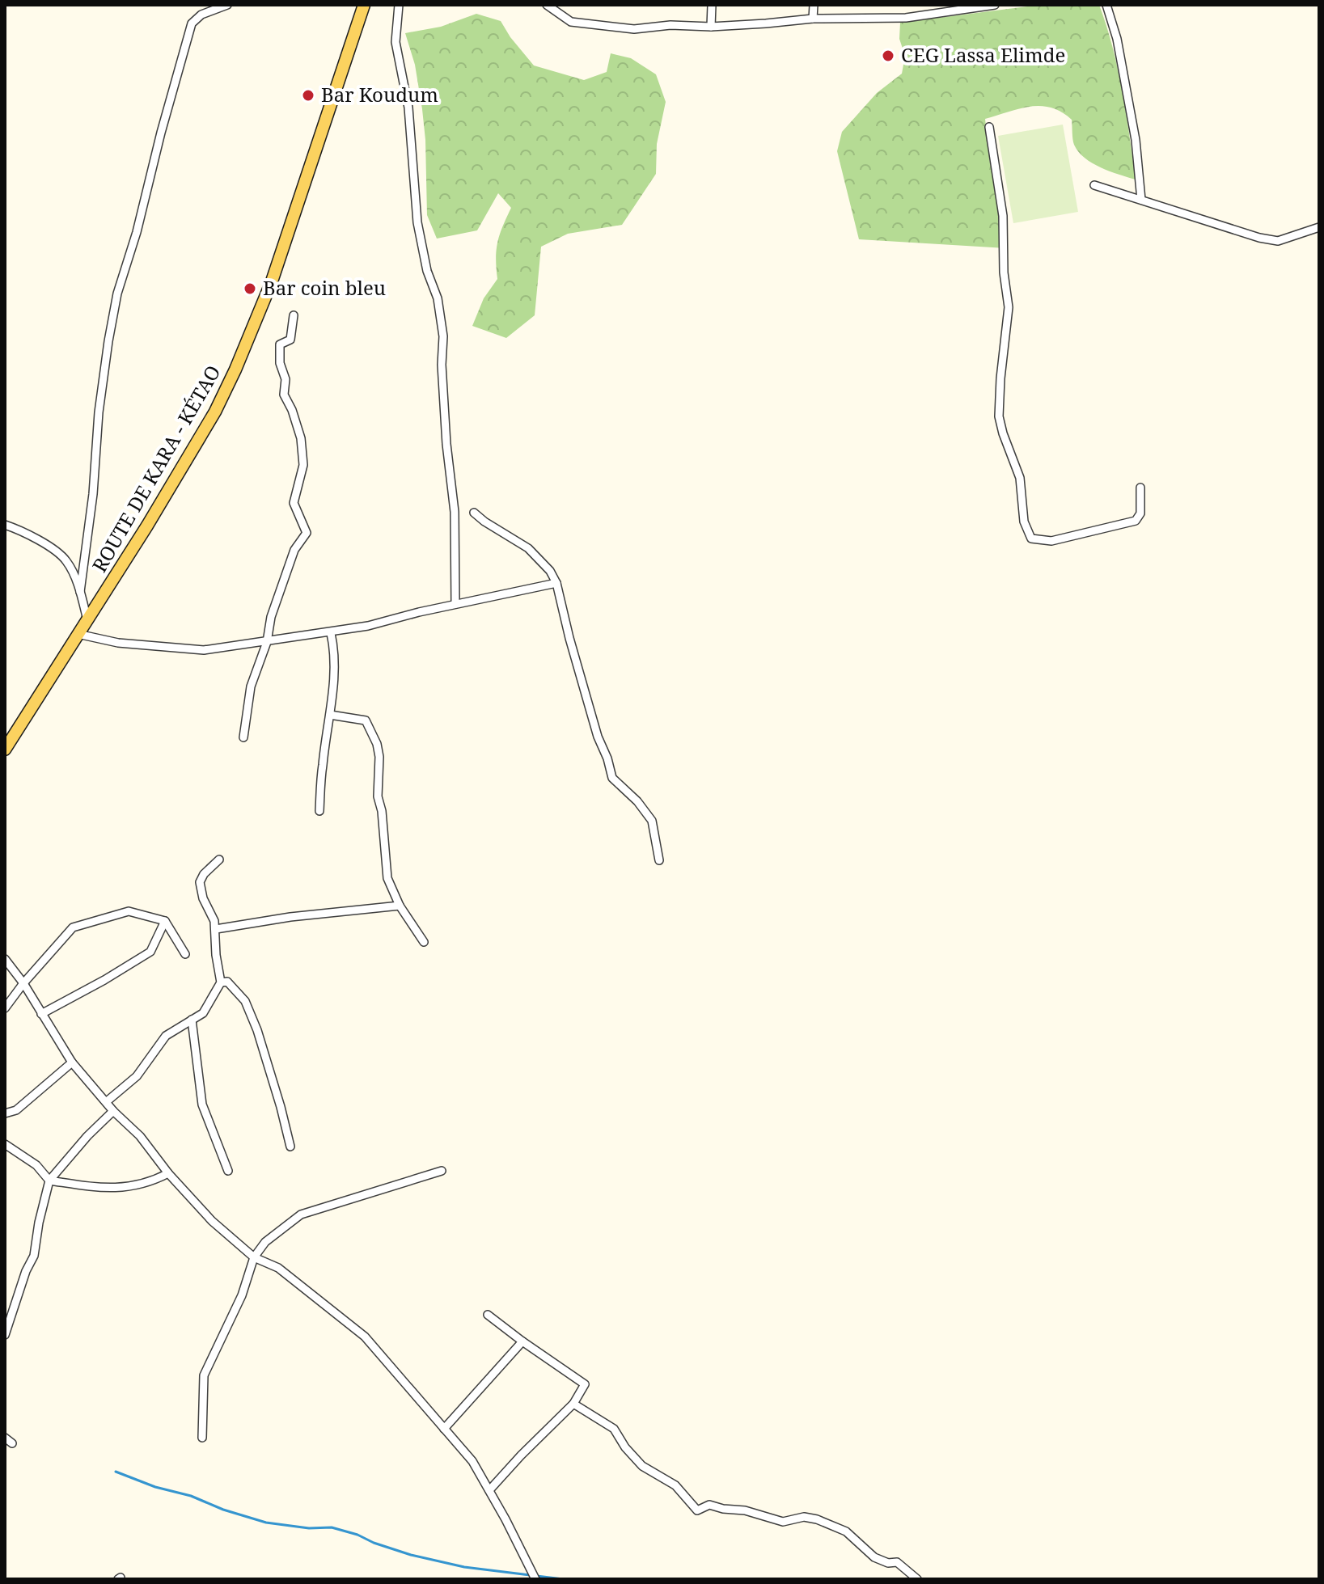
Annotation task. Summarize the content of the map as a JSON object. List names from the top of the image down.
{
  "streets": {
    "main road": ["ROUTE DE KARA - KÉTAO"]
  },
  "places": ["CEG Lassa Elimde", "Bar Koudum", "Bar coin bleu"]
}
